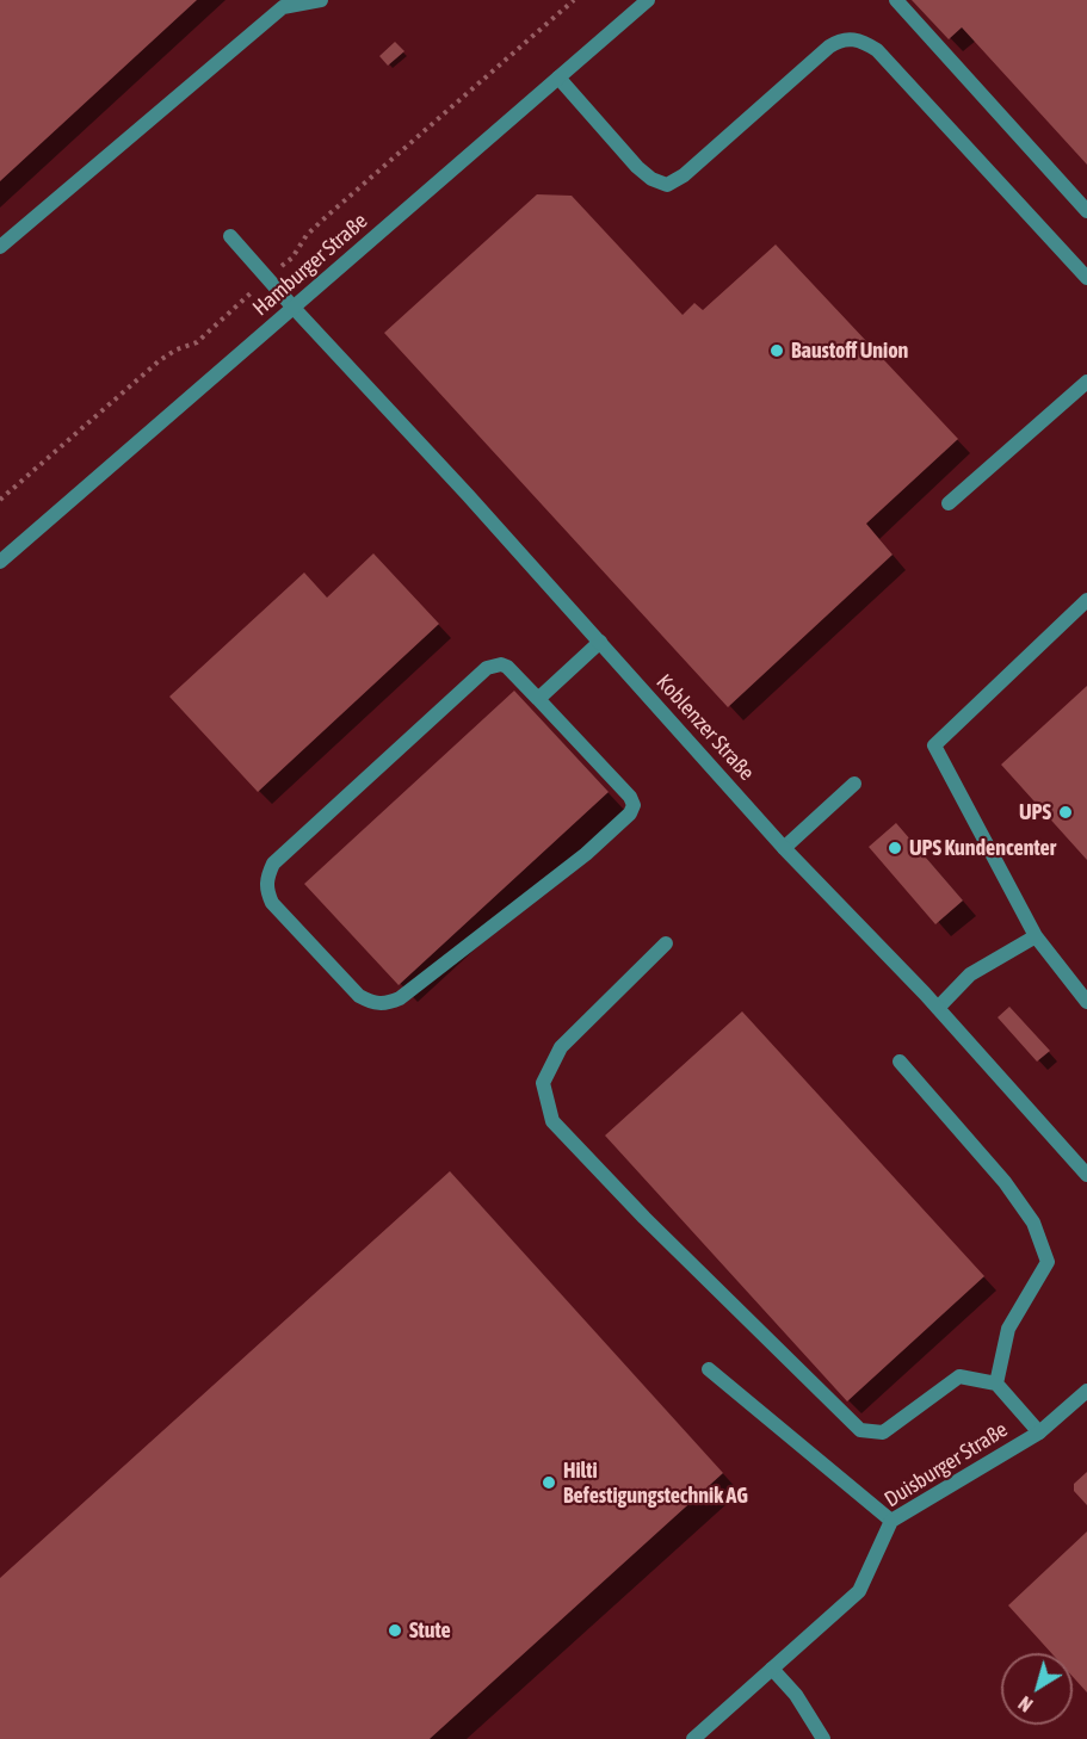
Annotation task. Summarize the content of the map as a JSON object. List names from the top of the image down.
{
  "streets": {
    "street": ["Hamburger Straße", "Koblenzer Straße", "Duisburger Straße"]
  },
  "crossings": [
    ["Hamburger Straße", "Koblenzer Straße"]
  ],
  "places": [
    "Baustoff Union",
    "UPS",
    "UPS Kundencenter",
    "Hilti Befestigungstechnik AG",
    "Stute"
  ],
  "north": "bottom left"
}
